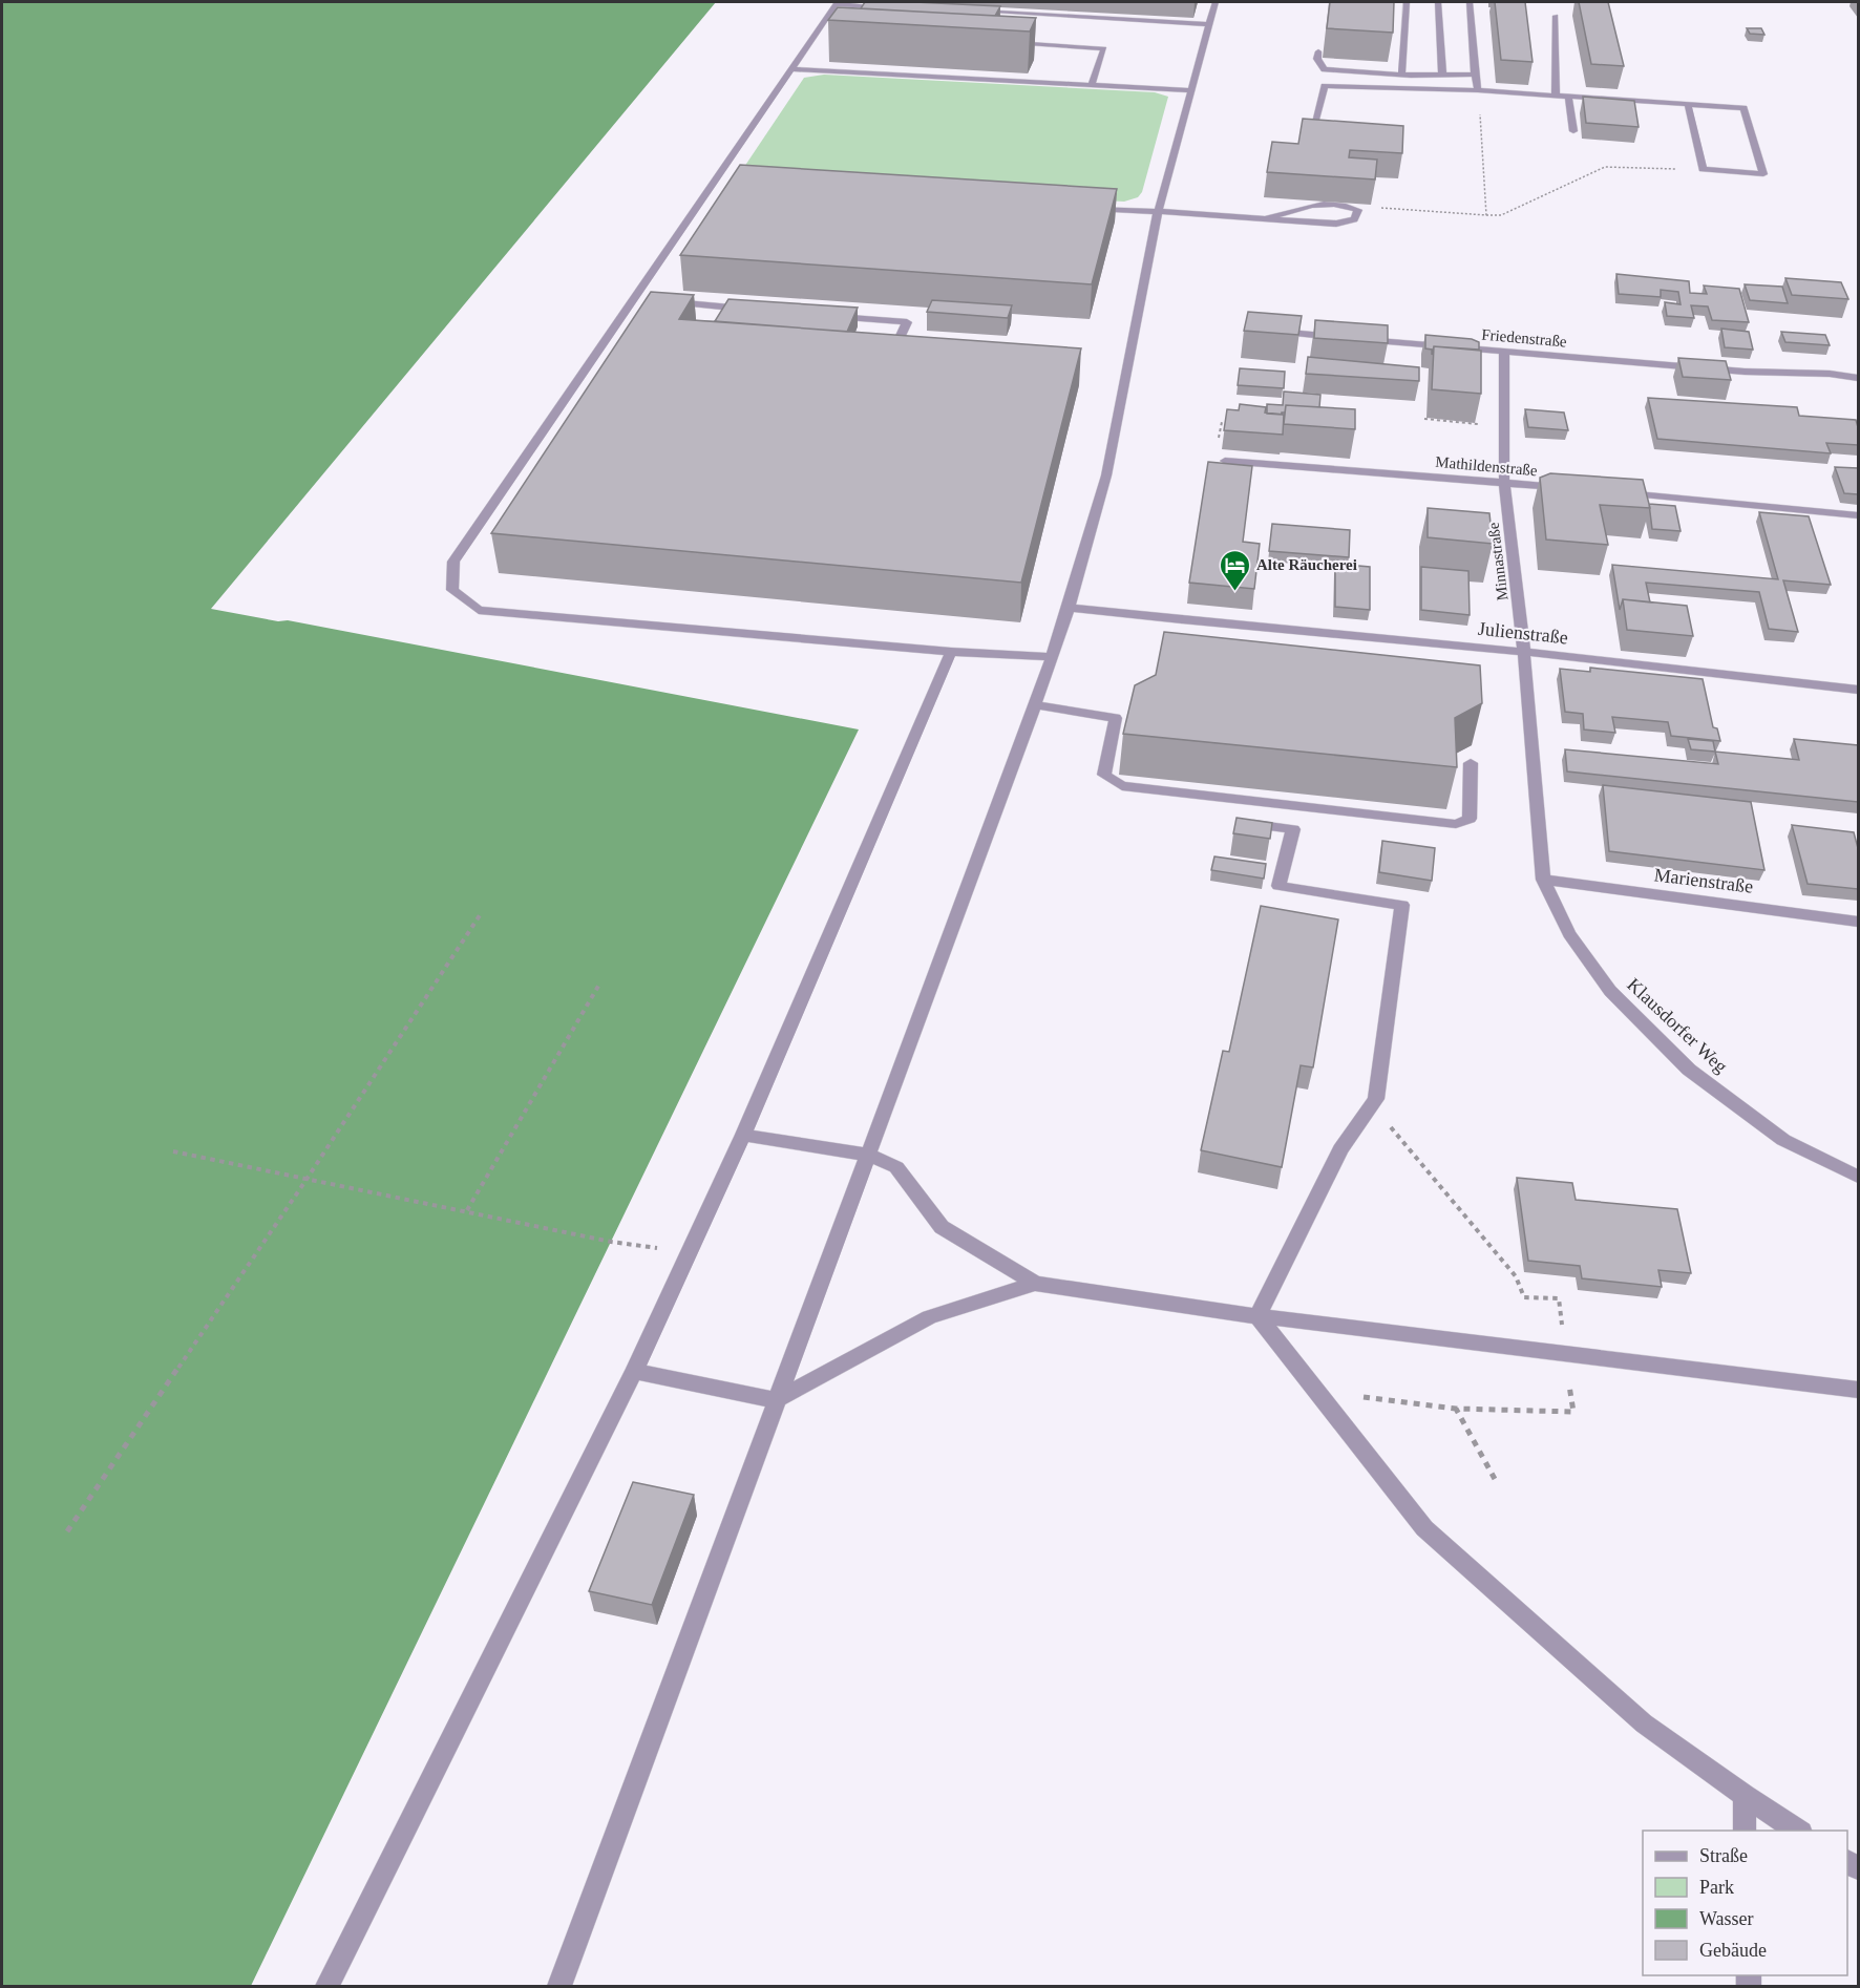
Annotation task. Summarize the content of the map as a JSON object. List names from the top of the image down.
{
  "streets": {
    "street": [
      "Friedenstraße",
      "Mathildenstraße",
      "Minnastraße",
      "Julienstraße",
      "Marienstraße",
      "Klausdorfer Weg"
    ]
  },
  "crossings": [
    ["Friedenstraße", "Minnastraße"],
    ["Mathildenstraße", "Minnastraße"],
    ["Minnastraße", "Julienstraße"],
    ["Minnastraße", "Marienstraße"],
    ["Minnastraße", "Klausdorfer Weg"],
    ["Marienstraße", "Klausdorfer Weg"]
  ],
  "places": {
    "hotel": ["Alte Räucherei"]
  },
  "legend": [
    "Straße",
    "Park",
    "Wasser",
    "Gebäude"
  ]
}
